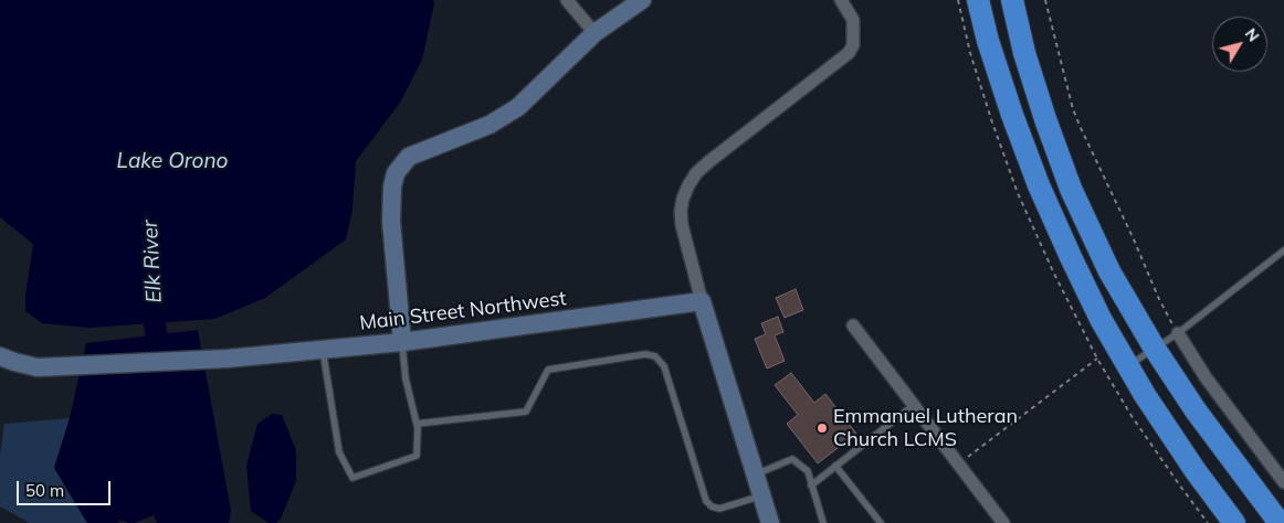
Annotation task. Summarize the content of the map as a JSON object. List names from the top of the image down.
{
  "streets": {
    "street": ["Main Street Northwest"]
  },
  "water": ["Lake Orono", "Elk River"],
  "places": ["Emmanuel Lutheran Church LCMS"],
  "scale_bar": "50 m",
  "north": "top right"
}
